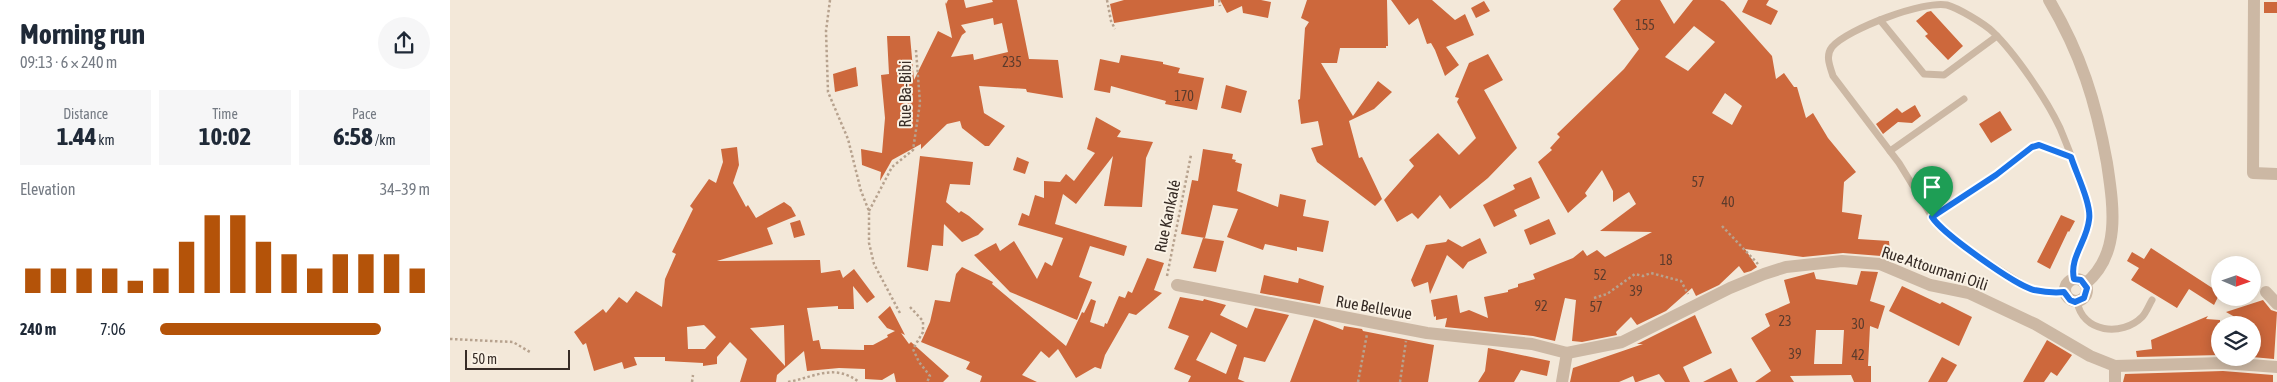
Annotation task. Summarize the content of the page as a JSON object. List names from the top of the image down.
{
  "streets": {
    "street": ["Rue Attoumani Oili", "Rue Bellevue"],
    "path": ["Rue Ba-Bibi", "Rue Kankalé"]
  },
  "crossings": [
    ["Rue Kankalé", "Rue Bellevue"],
    ["Rue Attoumani Oili", "Rue Bellevue"]
  ],
  "house_numbers": [
    "155",
    "235",
    "170",
    "57",
    "40",
    "18",
    "52",
    "39",
    "92",
    "57",
    "23",
    "30",
    "39",
    "42"
  ],
  "scale_bar": "50 m",
  "north": "right",
  "page": {
    "heading": ["Morning run", "09:13 · 6 × 240 m"],
    "stats": [
      ["Distance", "1.44 km"],
      ["Time", "10:02"],
      ["Pace", "6:58 /km"]
    ],
    "chart": ["Elevation", "34–39 m"],
    "list": [
      {
        "name": "240 m",
        "note": "7:06"
      }
    ],
    "scale": "50 m"
  }
}
